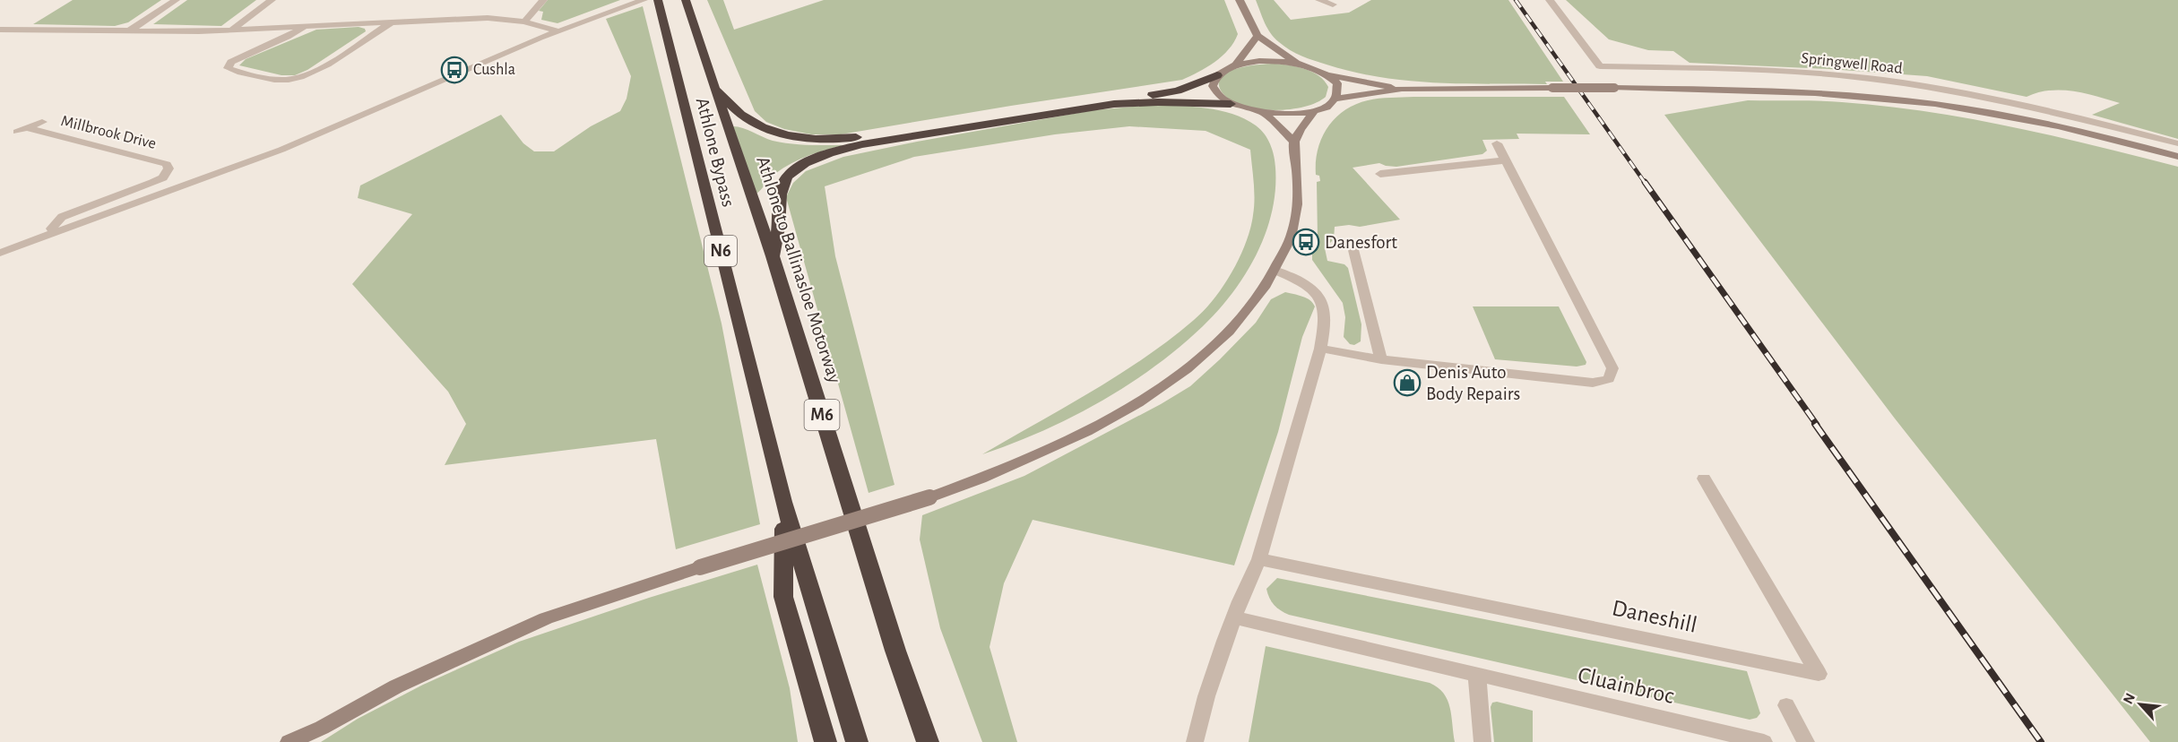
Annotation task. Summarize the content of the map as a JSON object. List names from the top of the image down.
{
  "streets": {
    "highway": [
      "Athlone Bypass",
      "N6",
      "Athlone to Ballinasloe Motorway",
      "M6"
    ],
    "street": [
      "Springwell Road",
      "Millbrook Drive",
      "Daneshill",
      "Cluainbroc"
    ]
  },
  "crossings": [
    ["Athlone Bypass", "Athlone to Ballinasloe Motorway"]
  ],
  "places": {
    "bus stop": ["Cushla", "Danesfort"],
    "shop": ["Denis Auto Body Repairs"]
  },
  "north": "top left"
}
